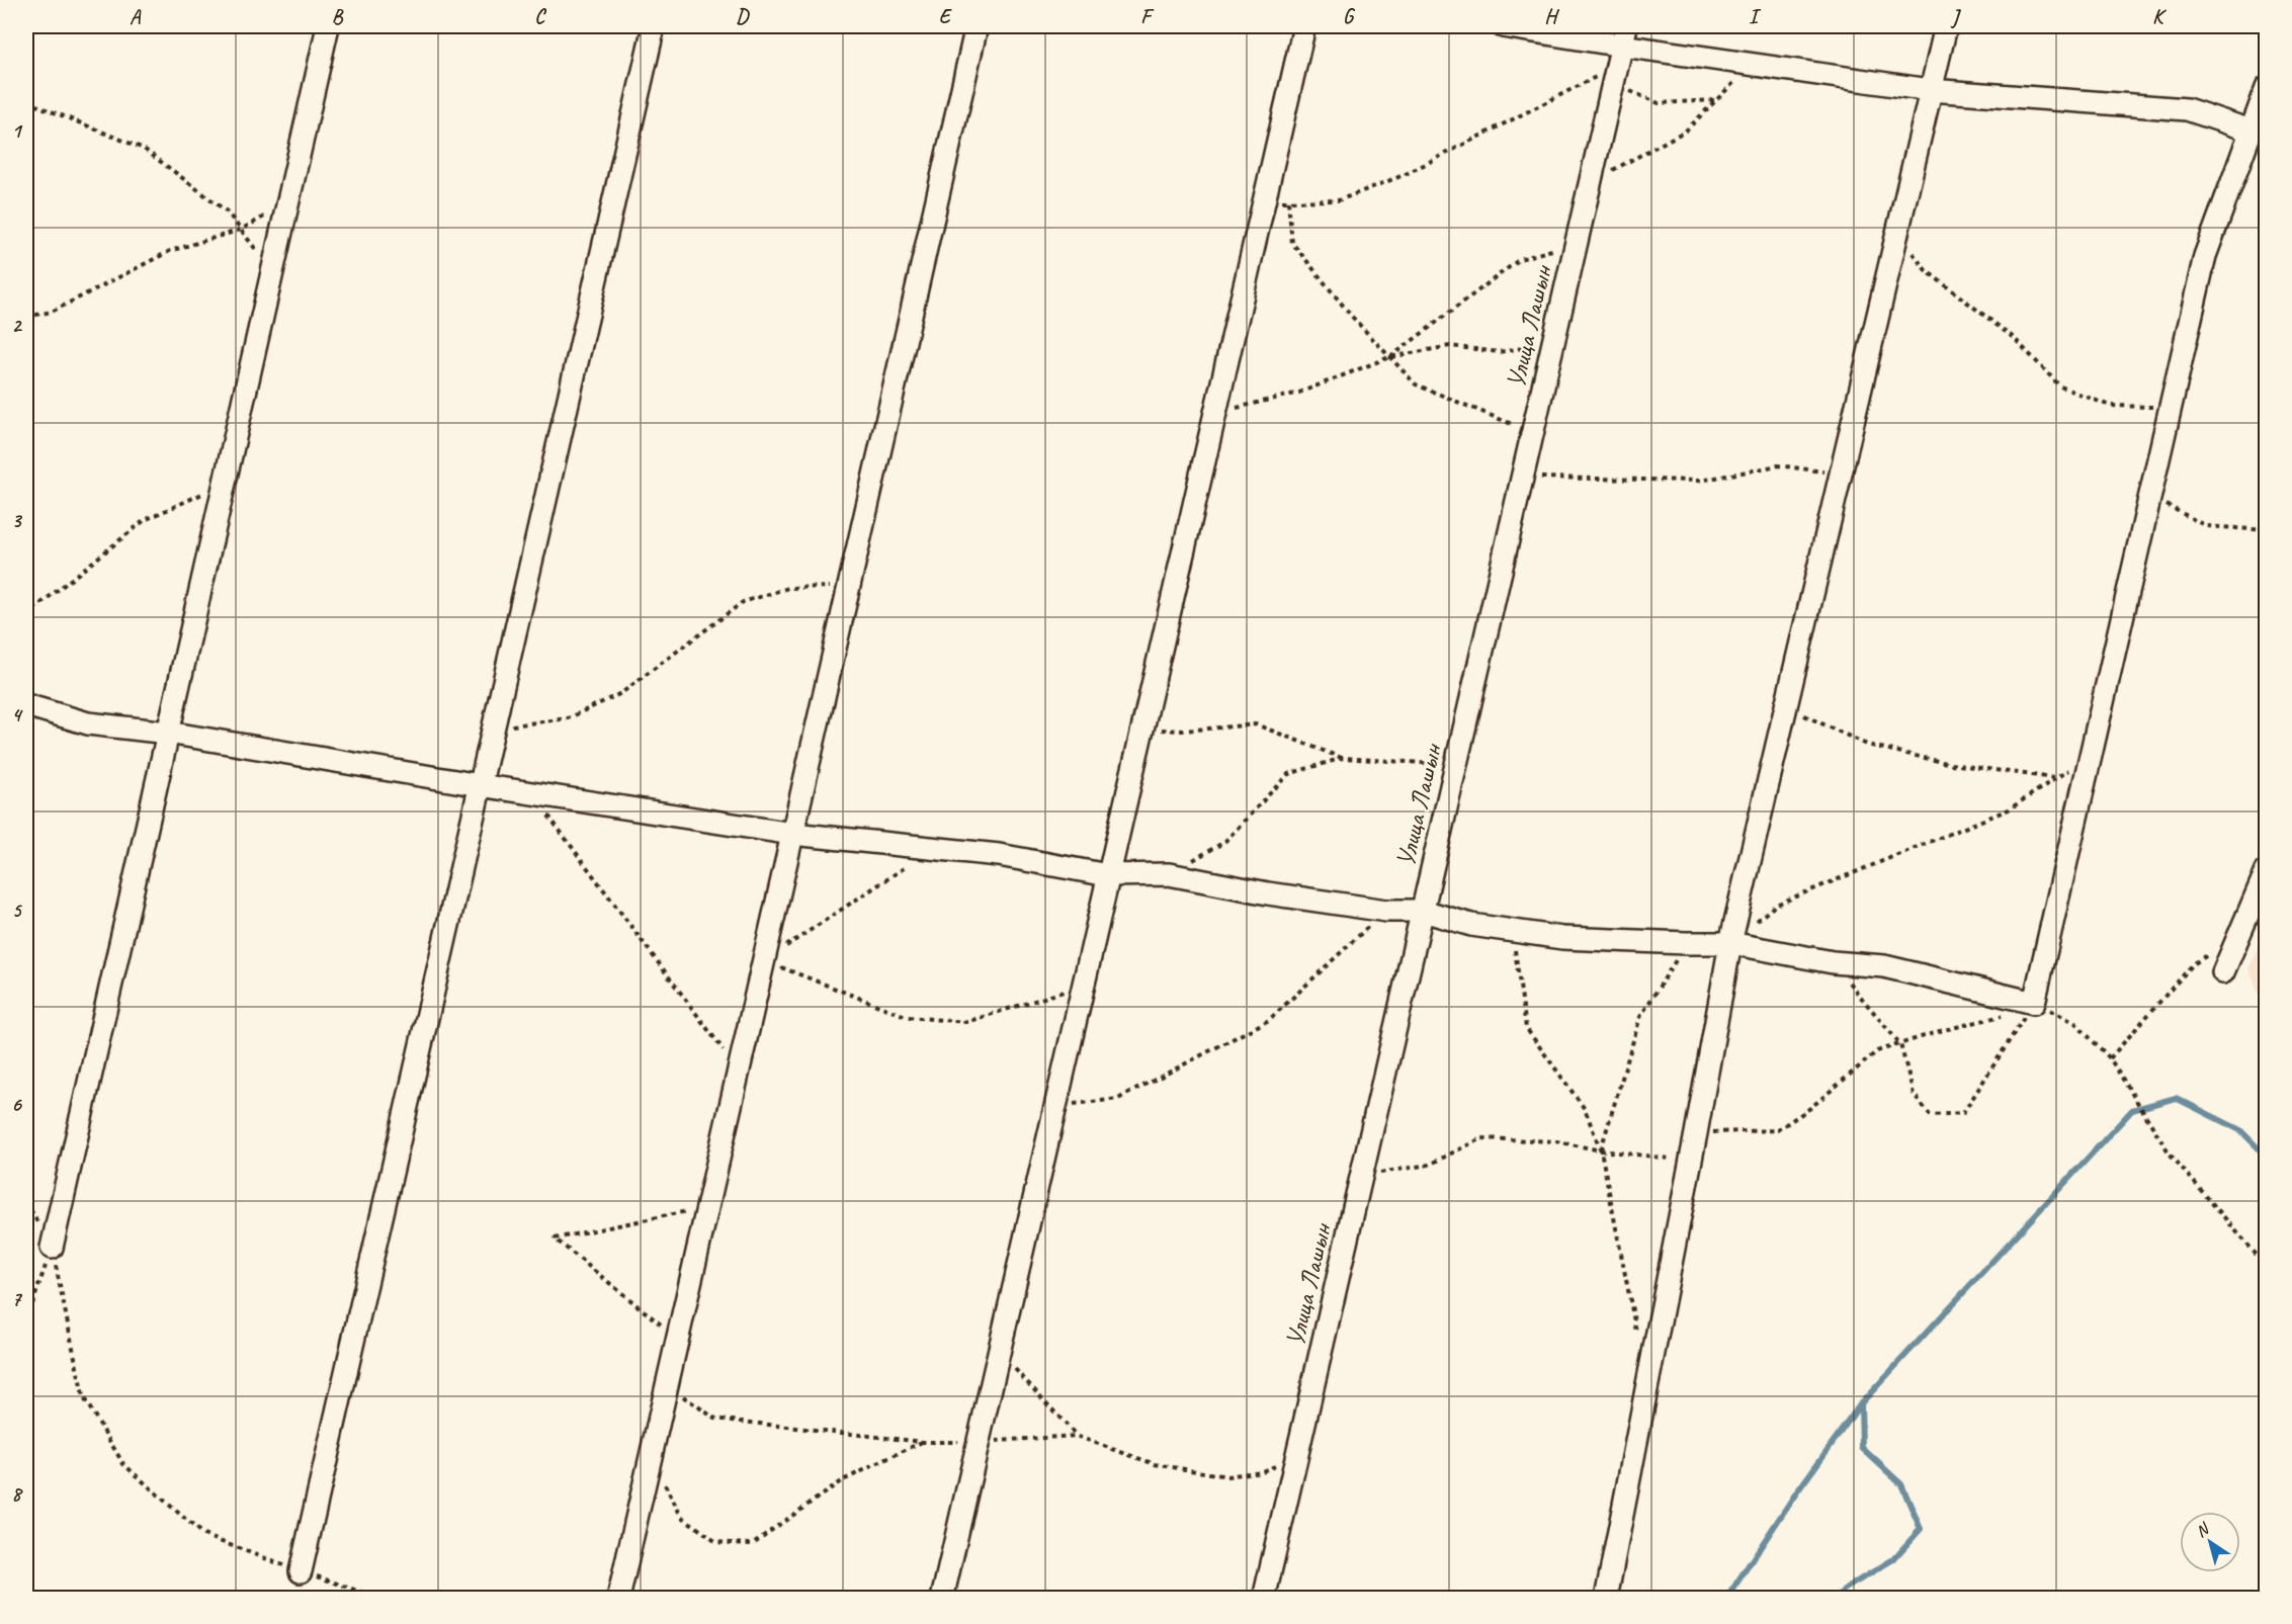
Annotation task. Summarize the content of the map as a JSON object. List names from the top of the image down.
{
  "streets": {
    "street": ["Улица Лашын"]
  },
  "north": "top left",
  "grid": {
    "columns": [
      "A",
      "B",
      "C",
      "D",
      "E",
      "F",
      "G",
      "H",
      "I",
      "J",
      "K"
    ],
    "rows": [
      "1",
      "2",
      "3",
      "4",
      "5",
      "6",
      "7",
      "8"
    ]
  }
}
